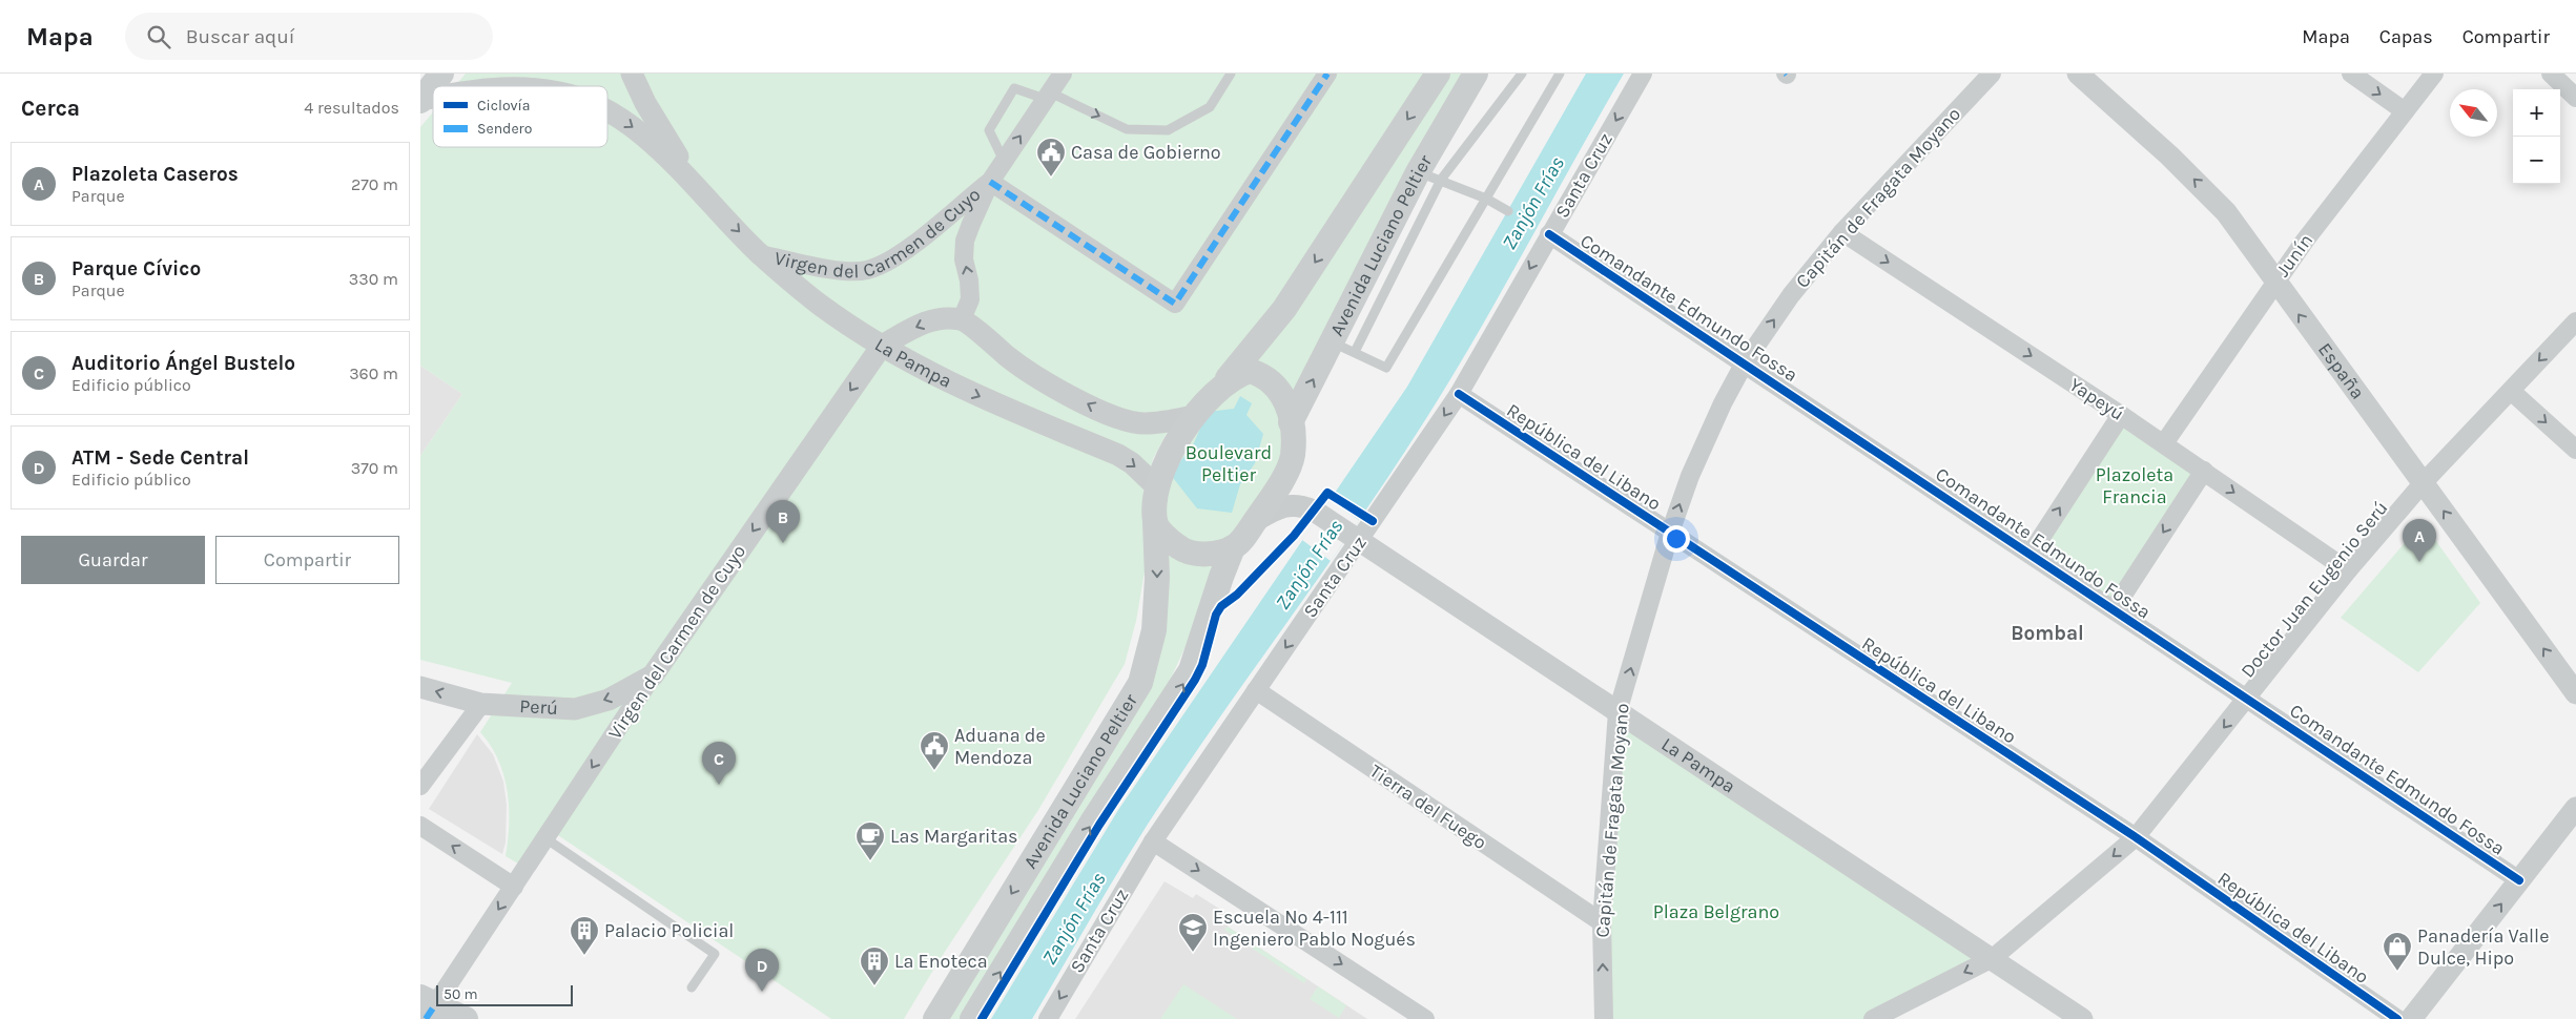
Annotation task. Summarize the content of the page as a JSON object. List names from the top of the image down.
{
  "streets": {
    "main road": ["Avenida Luciano Peltier"],
    "street": [
      "Santa Cruz",
      "Capitán de Fragata Moyano",
      "Virgen del Carmen de Cuyo",
      "Junín",
      "Comandante Edmundo Fossa",
      "La Pampa",
      "España",
      "Yapeyú",
      "República del Libano",
      "Doctor Juan Eugenio Serú",
      "Perú",
      "Tierra del Fuego"
    ]
  },
  "crossings": [
    ["Santa Cruz", "Comandante Edmundo Fossa"],
    ["Santa Cruz", "La Pampa"],
    ["Santa Cruz", "República del Libano"],
    ["Santa Cruz", "Tierra del Fuego"],
    ["Capitán de Fragata Moyano", "Comandante Edmundo Fossa"],
    ["Capitán de Fragata Moyano", "La Pampa"],
    ["Capitán de Fragata Moyano", "Yapeyú"],
    ["Capitán de Fragata Moyano", "República del Libano"],
    ["Capitán de Fragata Moyano", "Tierra del Fuego"],
    ["Virgen del Carmen de Cuyo", "La Pampa"],
    ["Virgen del Carmen de Cuyo", "Perú"],
    ["Avenida Luciano Peltier", "La Pampa"],
    ["Junín", "España"],
    ["Junín", "Yapeyú"],
    ["Comandante Edmundo Fossa", "Doctor Juan Eugenio Serú"],
    ["La Pampa", "Doctor Juan Eugenio Serú"],
    ["España", "Doctor Juan Eugenio Serú"],
    ["Yapeyú", "Doctor Juan Eugenio Serú"],
    ["República del Libano", "Doctor Juan Eugenio Serú"]
  ],
  "one_way": [
    "Santa Cruz",
    "Capitán de Fragata Moyano",
    "España",
    "Yapeyú",
    "Doctor Juan Eugenio Serú",
    "Perú"
  ],
  "districts": ["Bombal"],
  "water": ["Zanjón Frías"],
  "parks": ["Boulevard Peltier", "Plazoleta Francia", "Plaza Belgrano"],
  "places": {
    "public building": ["Casa de Gobierno", "Aduana de Mendoza"],
    "cafe": ["Las Margaritas"],
    "school or university": ["Escuela Nº 4-111 Ingeniero Pablo Nogués"],
    "building": ["Palacio Policial", "La Enoteca"],
    "shop": ["Panadería Valle Dulce, Hipo"]
  },
  "legend": ["Ciclovía", "Sendero"],
  "scale_bar": "50 m",
  "north": "top left",
  "page": {
    "header": "Mapa",
    "search": "Buscar aquí",
    "nav": ["Mapa", "Capas", "Compartir"],
    "heading": ["Cerca", "4 resultados"],
    "map_buttons": ["+", "−"],
    "list": [
      {
        "mark": "A",
        "name": "Plazoleta Caseros",
        "note": "Parque",
        "value": "270 m"
      },
      {
        "mark": "B",
        "name": "Parque Cívico",
        "note": "Parque",
        "value": "330 m"
      },
      {
        "mark": "C",
        "name": "Auditorio Ángel Bustelo",
        "note": "Edificio público",
        "value": "360 m"
      },
      {
        "mark": "D",
        "name": "ATM - Sede Central",
        "note": "Edificio público",
        "value": "370 m"
      }
    ],
    "pins": [
      "B",
      "A",
      "C",
      "D"
    ],
    "buttons": ["Guardar", "Compartir"],
    "scale": "50 m"
  }
}
